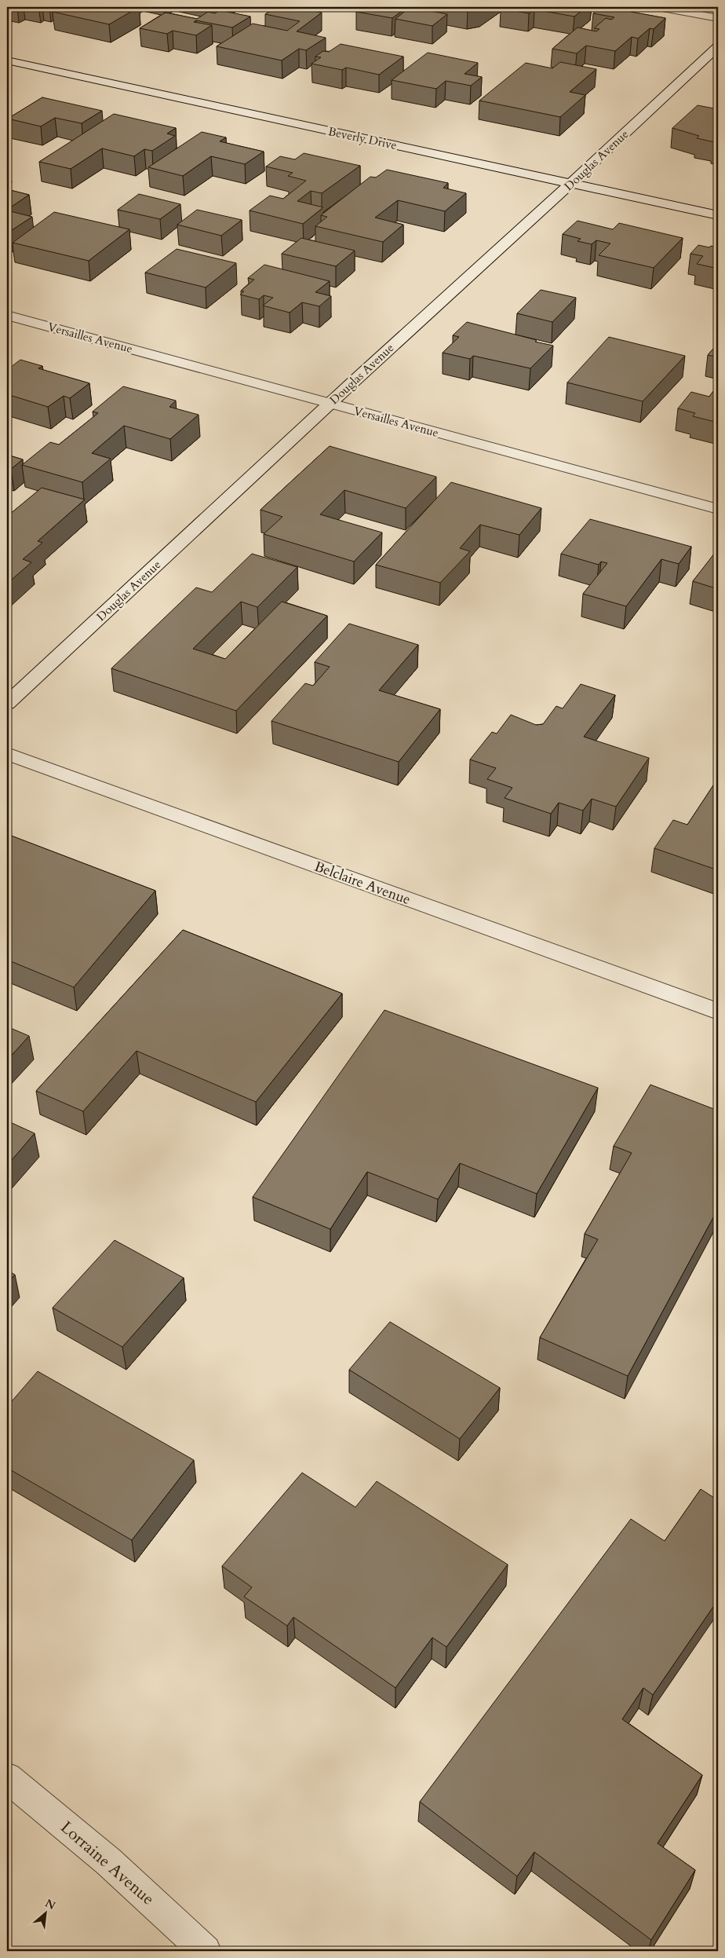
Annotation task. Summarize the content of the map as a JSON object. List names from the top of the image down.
{
  "streets": {
    "street": [
      "Beverly Drive",
      "Douglas Avenue",
      "Versailles Avenue",
      "Belclaire Avenue",
      "Lorraine Avenue"
    ]
  },
  "crossings": [
    ["Beverly Drive", "Douglas Avenue"],
    ["Douglas Avenue", "Versailles Avenue"]
  ],
  "north": "top right"
}
